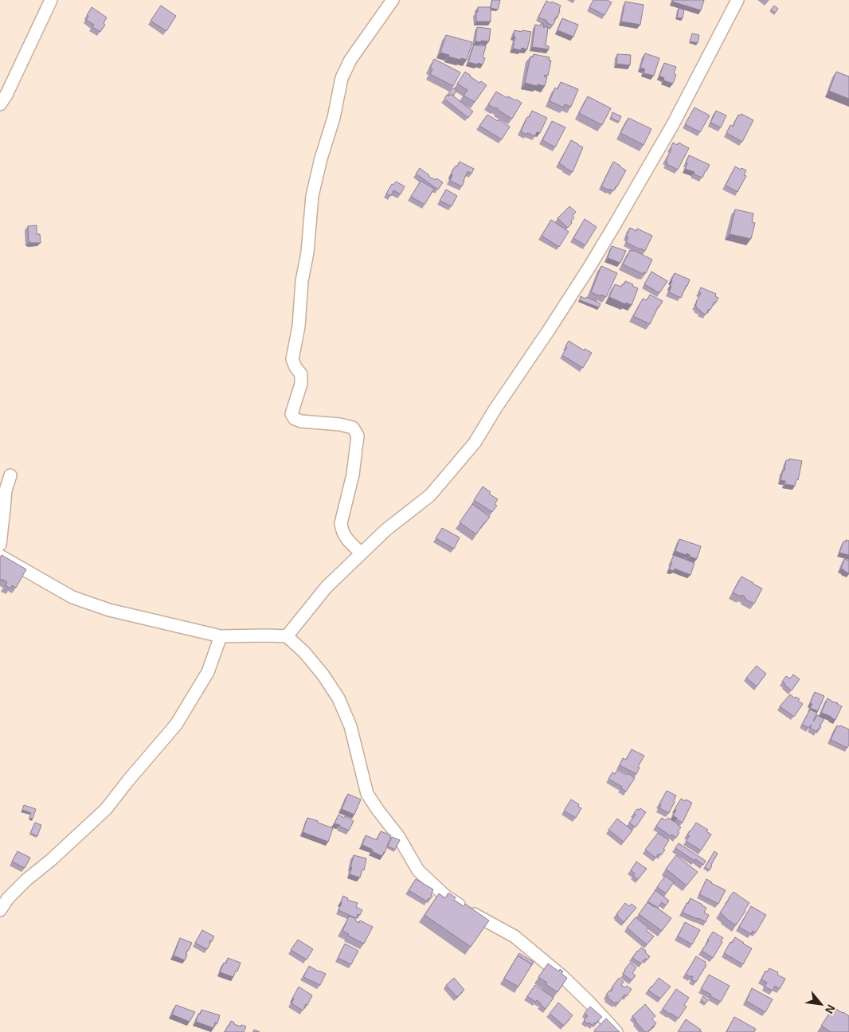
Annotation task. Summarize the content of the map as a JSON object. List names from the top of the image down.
{
  "north": "bottom right"
}
